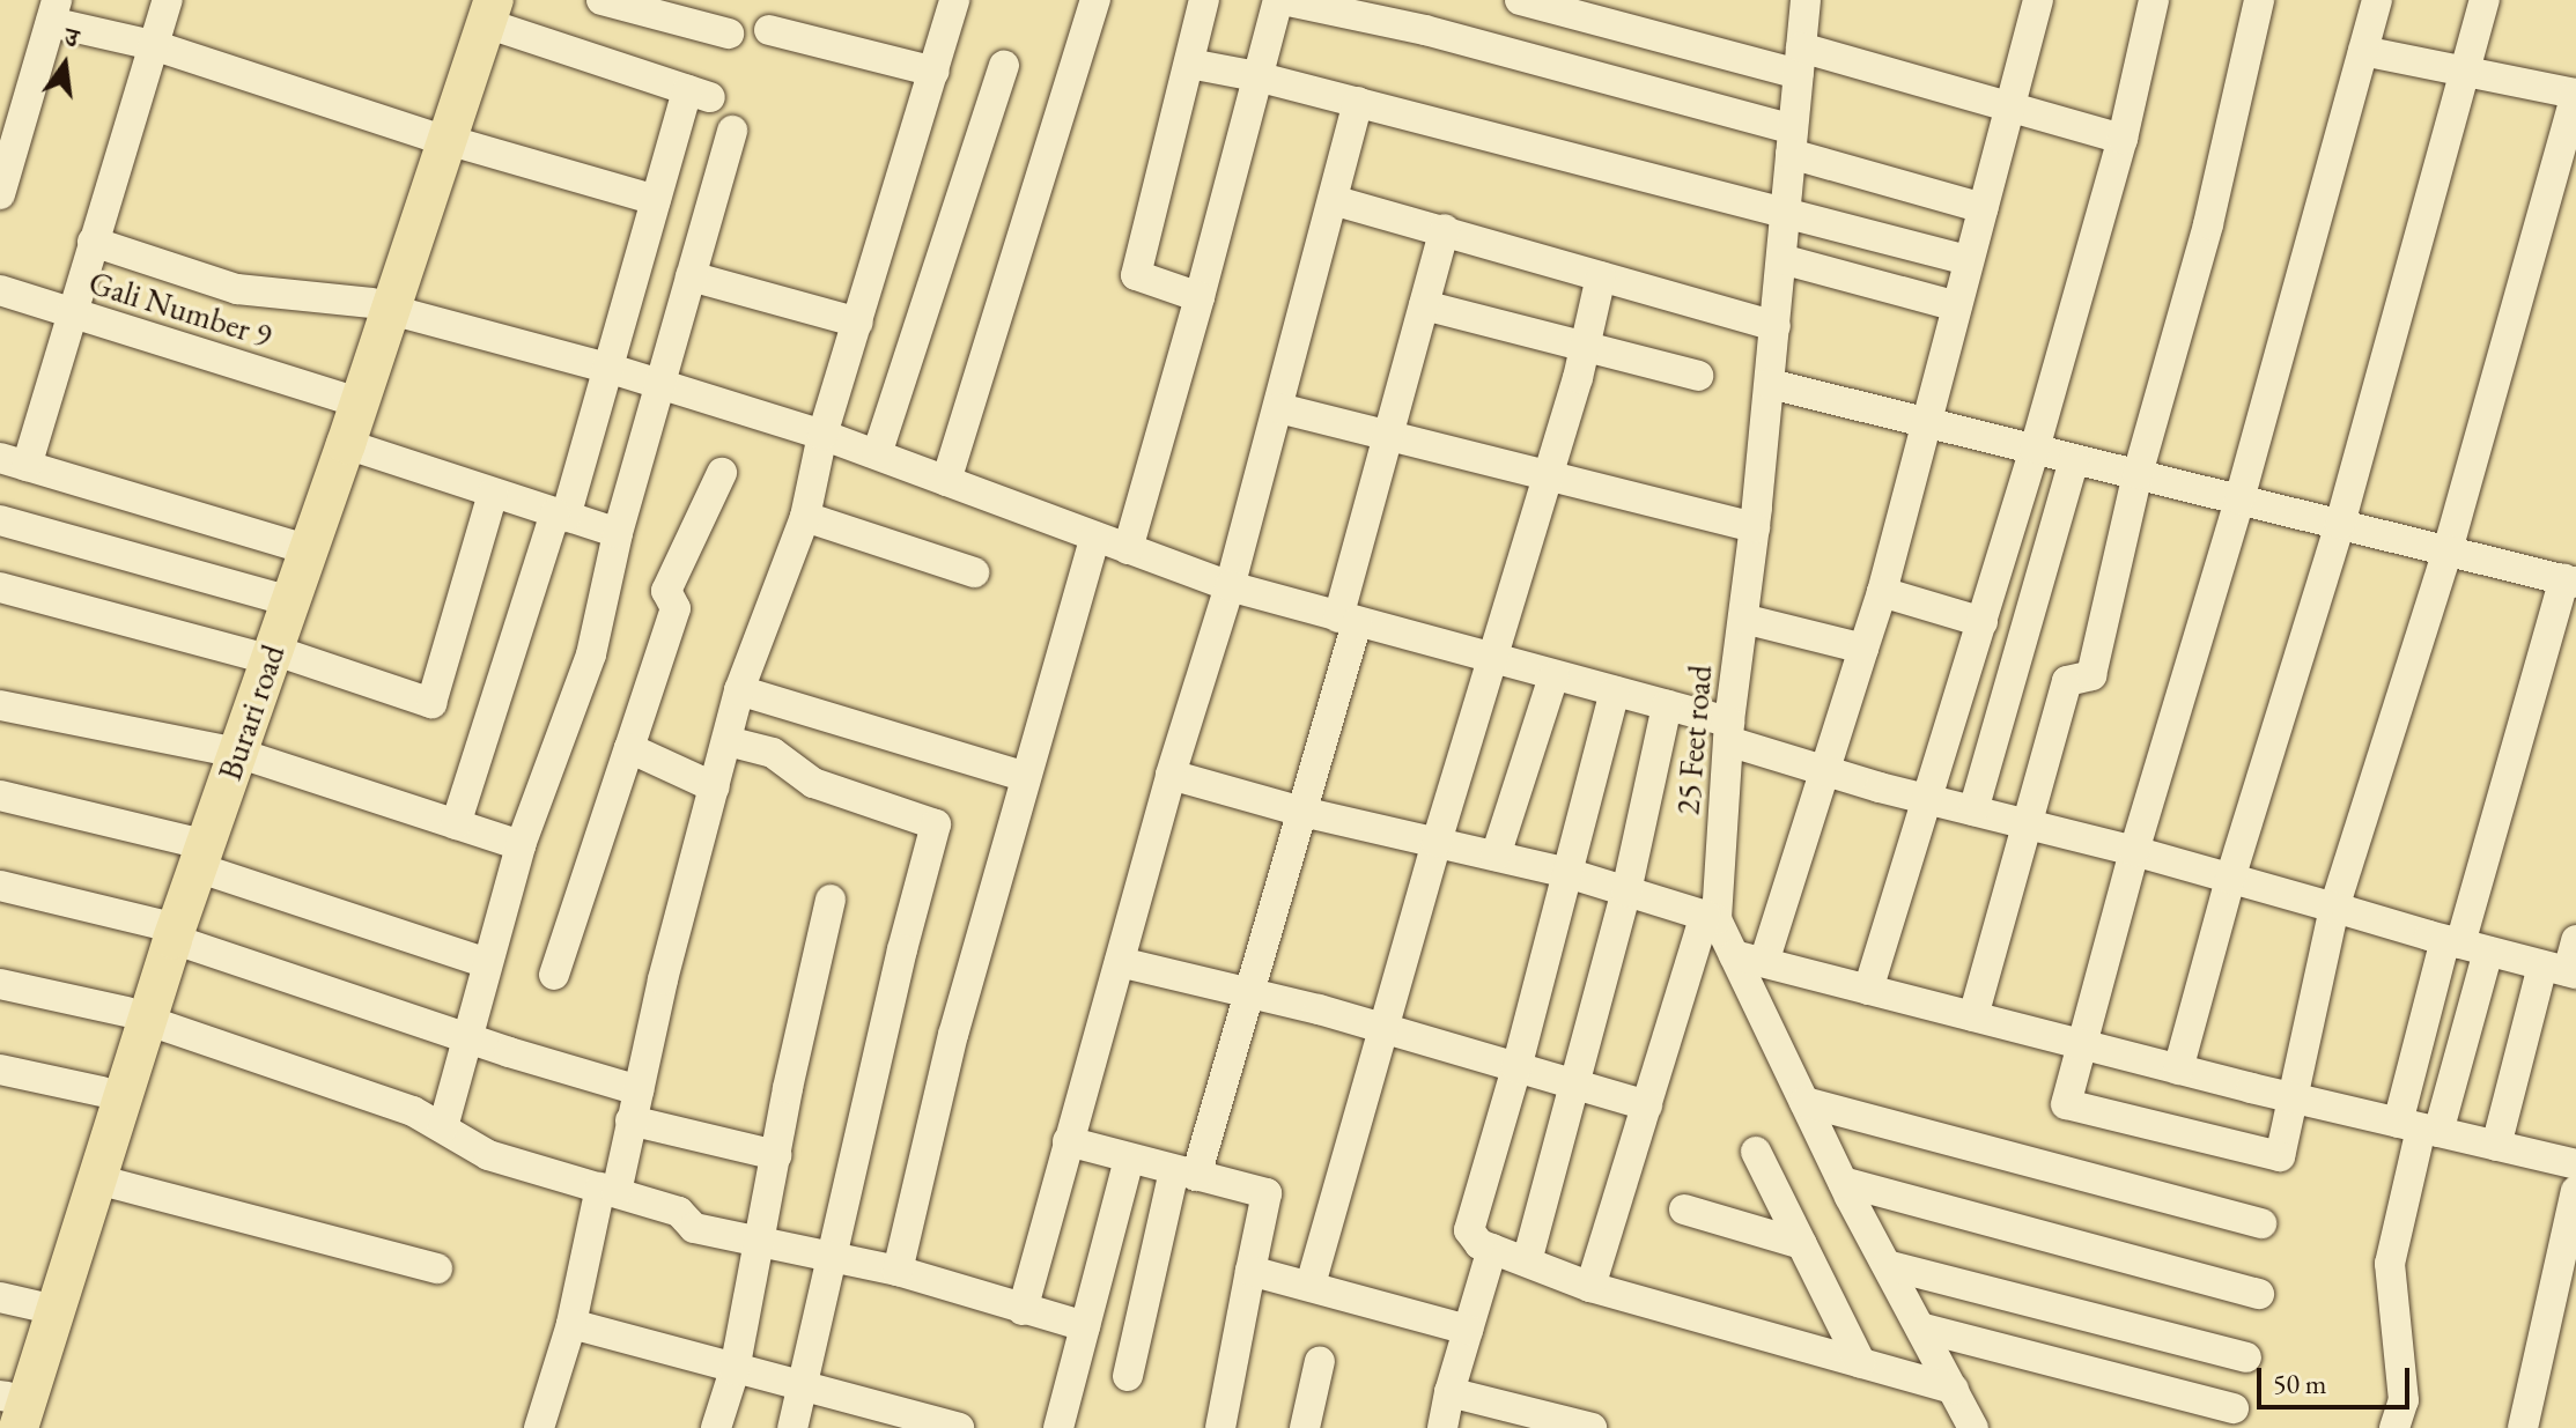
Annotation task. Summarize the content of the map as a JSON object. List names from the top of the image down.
{
  "streets": {
    "main road": ["Burari road"],
    "street": ["Gali Number 9", "25 Feet road"]
  },
  "crossings": [
    ["Gali Number 9", "Burari road"]
  ],
  "scale_bar": "50 m",
  "north": "top"
}
